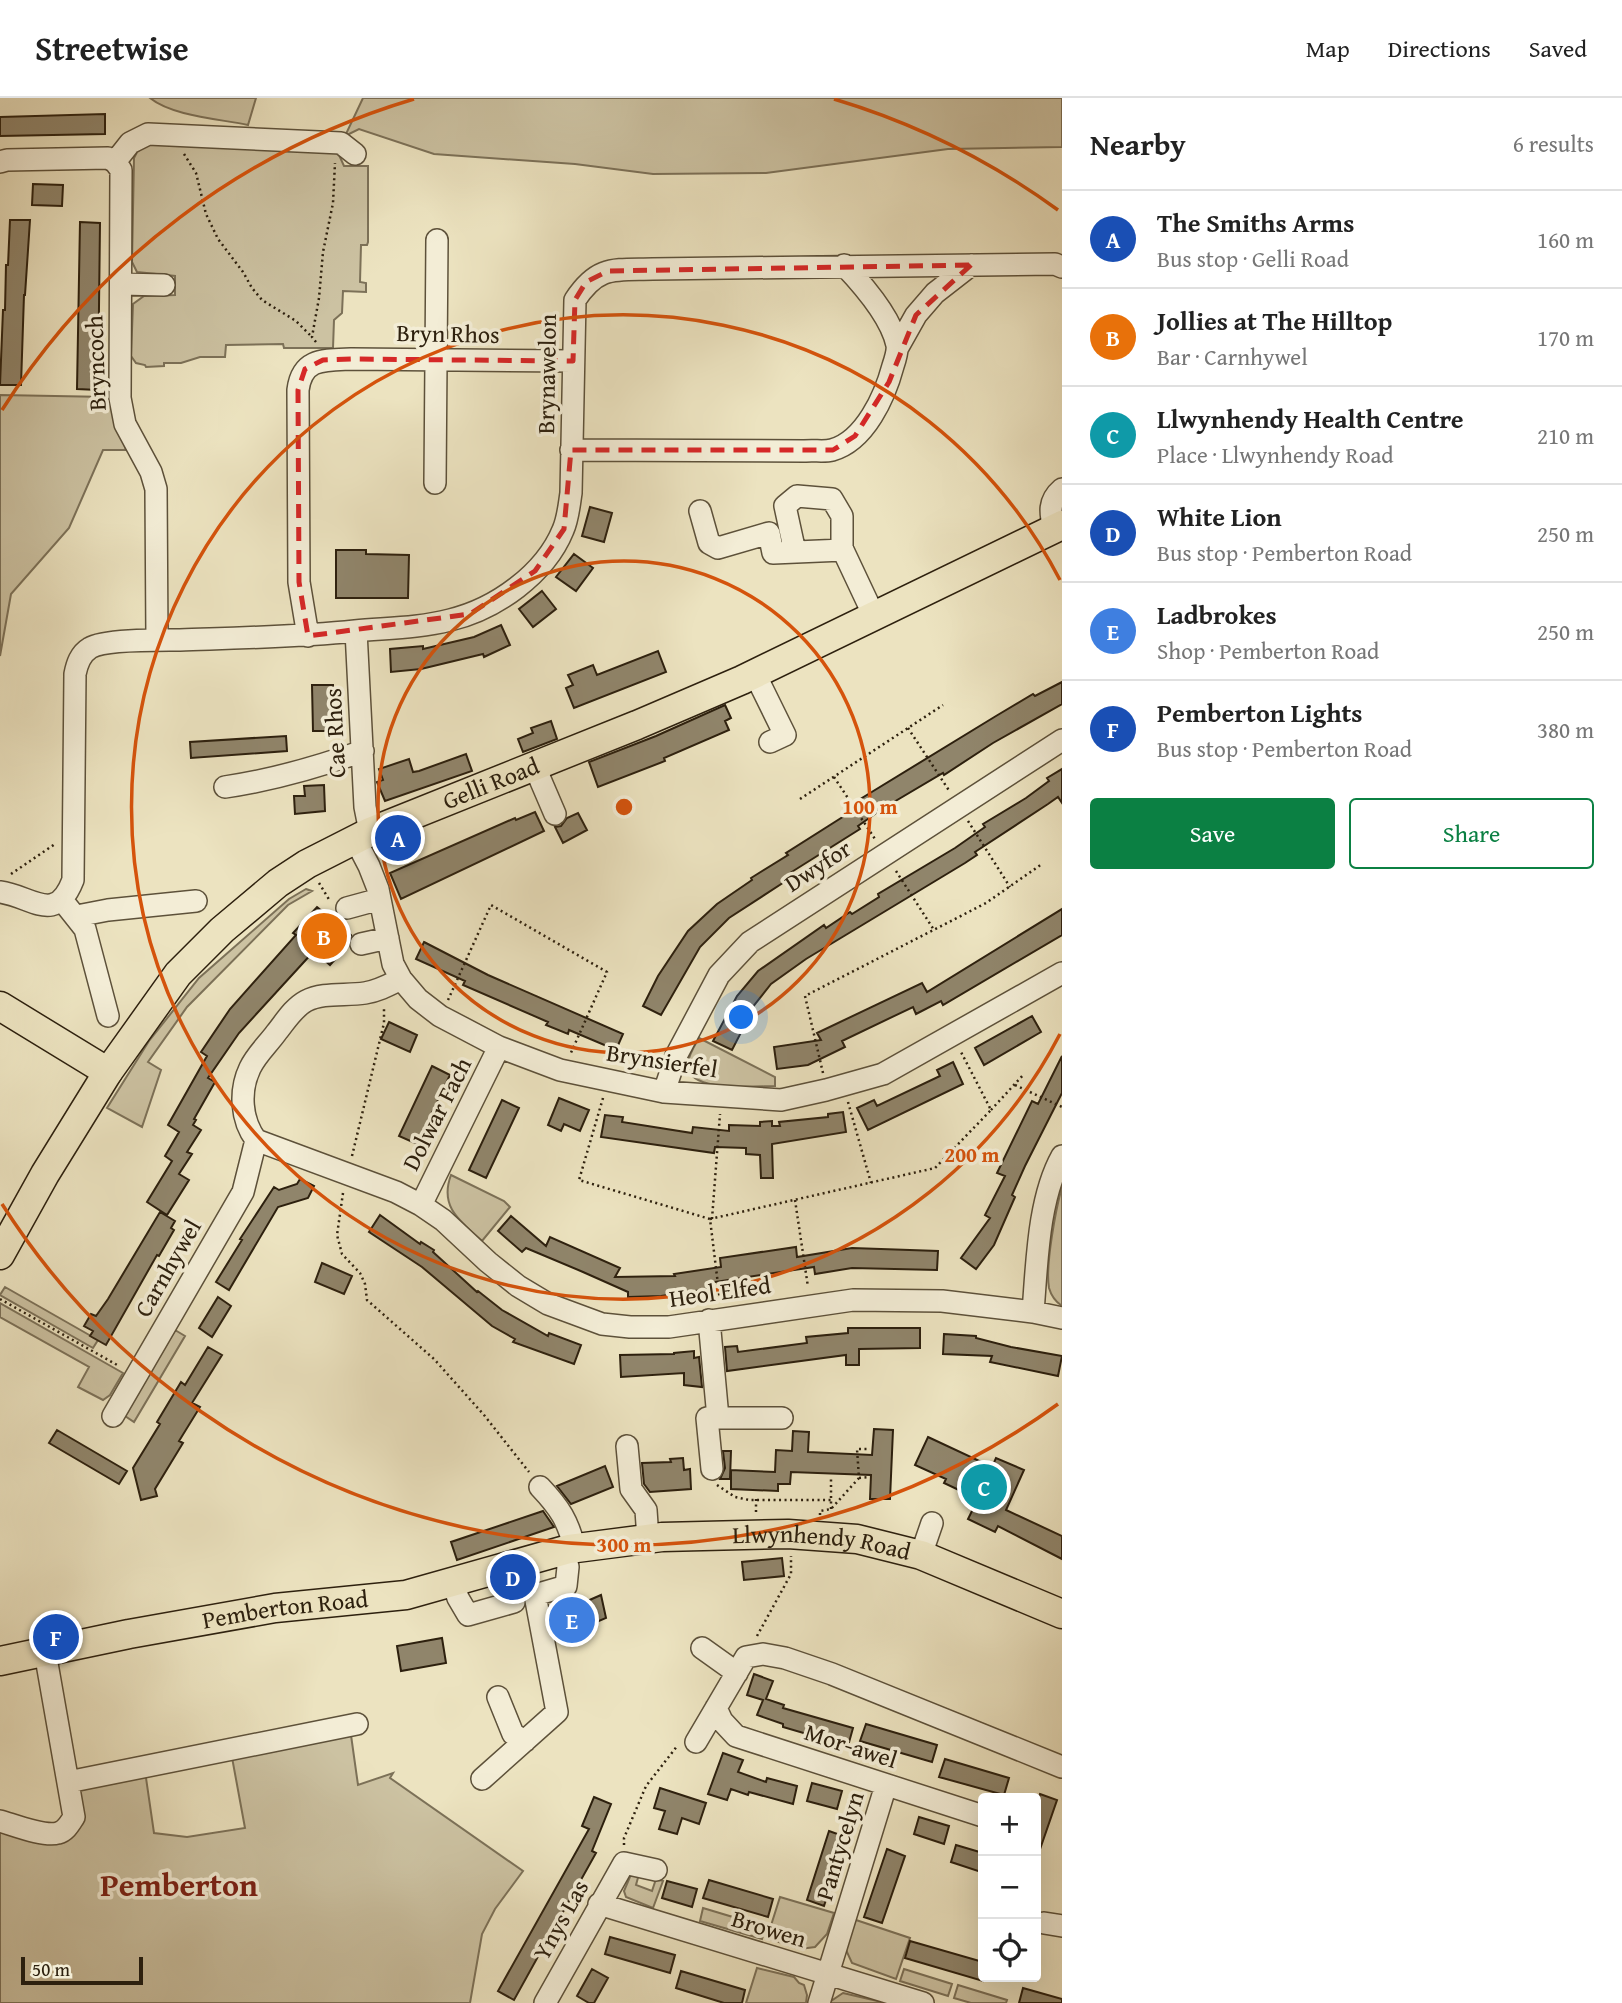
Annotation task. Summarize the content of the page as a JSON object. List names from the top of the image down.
{
  "streets": {
    "main road": ["Gelli Road", "Llwynhendy Road", "Pemberton Road"],
    "street": [
      "Bryn Rhos",
      "Bryncoch",
      "Brynawelon",
      "Cae Rhos",
      "Dwyfor",
      "Brynsierfel",
      "Dolwar Fach",
      "Carnhywel",
      "Heol Elfed",
      "Mor-awel",
      "Pantycelyn",
      "Ynys Las",
      "Browen"
    ]
  },
  "crossings": [
    ["Bryn Rhos", "Brynawelon"],
    ["Brynawelon", "Cae Rhos"],
    ["Cae Rhos", "Gelli Road"],
    ["Cae Rhos", "Brynsierfel"],
    ["Gelli Road", "Brynsierfel"],
    ["Dwyfor", "Brynsierfel"],
    ["Brynsierfel", "Dolwar Fach"],
    ["Dolwar Fach", "Heol Elfed"],
    ["Llwynhendy Road", "Pemberton Road"],
    ["Mor-awel", "Pantycelyn"],
    ["Pantycelyn", "Browen"],
    ["Ynys Las", "Browen"]
  ],
  "districts": ["Pemberton"],
  "scale_bar": "50 m",
  "page": {
    "header": "Streetwise",
    "nav": ["Map", "Directions", "Saved"],
    "heading": ["Nearby", "6 results"],
    "list": [
      {
        "mark": "A",
        "name": "The Smiths Arms",
        "note": "Bus stop · Gelli Road",
        "value": "160 m"
      },
      {
        "mark": "B",
        "name": "Jollies at The Hilltop",
        "note": "Bar · Carnhywel",
        "value": "170 m"
      },
      {
        "mark": "C",
        "name": "Llwynhendy Health Centre",
        "note": "Place · Llwynhendy Road",
        "value": "210 m"
      },
      {
        "mark": "D",
        "name": "White Lion",
        "note": "Bus stop · Pemberton Road",
        "value": "250 m"
      },
      {
        "mark": "E",
        "name": "Ladbrokes",
        "note": "Shop · Pemberton Road",
        "value": "250 m"
      },
      {
        "mark": "F",
        "name": "Pemberton Lights",
        "note": "Bus stop · Pemberton Road",
        "value": "380 m"
      }
    ],
    "buttons": ["Save", "Share"],
    "pins": [
      "A",
      "B",
      "C",
      "D",
      "E",
      "F"
    ],
    "map_buttons": ["+", "−"],
    "scale": "50 m"
  },
  "rings": ["100 m", "200 m", "300 m"]
}
